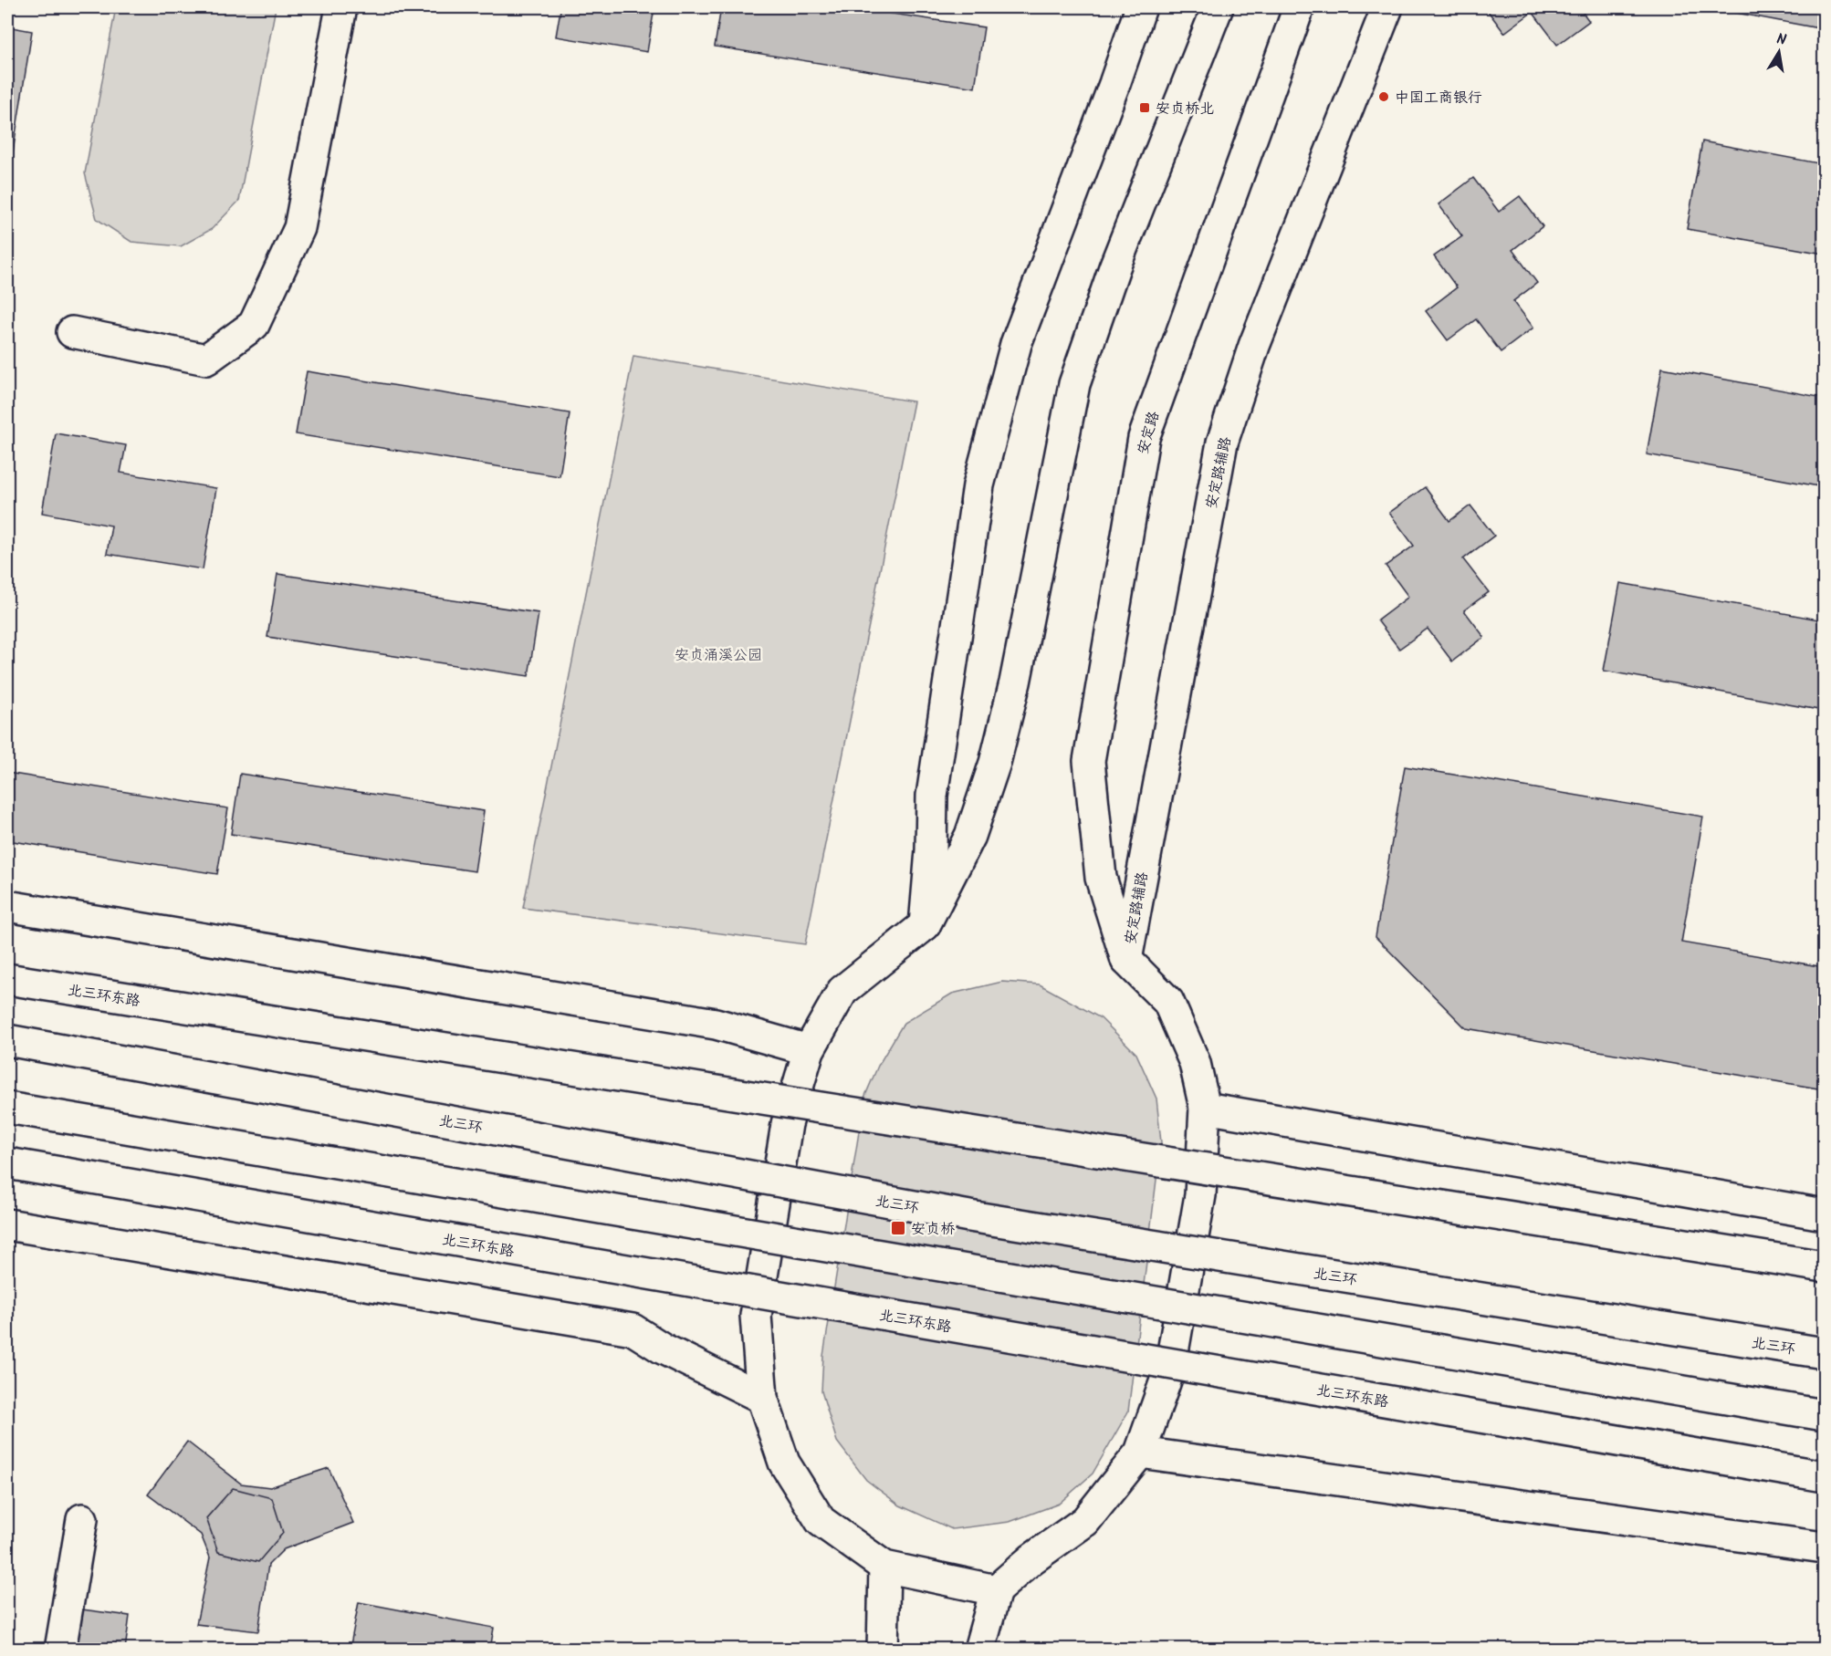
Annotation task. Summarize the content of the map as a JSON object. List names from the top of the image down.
{
  "streets": {
    "main road": [
      "安定路",
      "安定路辅路",
      "北三环东路",
      "北三环"
    ]
  },
  "crossings": [
    ["安定路", "安定路辅路"]
  ],
  "parks": ["安贞涌溪公园"],
  "places": {
    "other": ["中国工商银行"],
    "transit": ["安贞桥北", "安贞桥"]
  },
  "north": "top"
}
